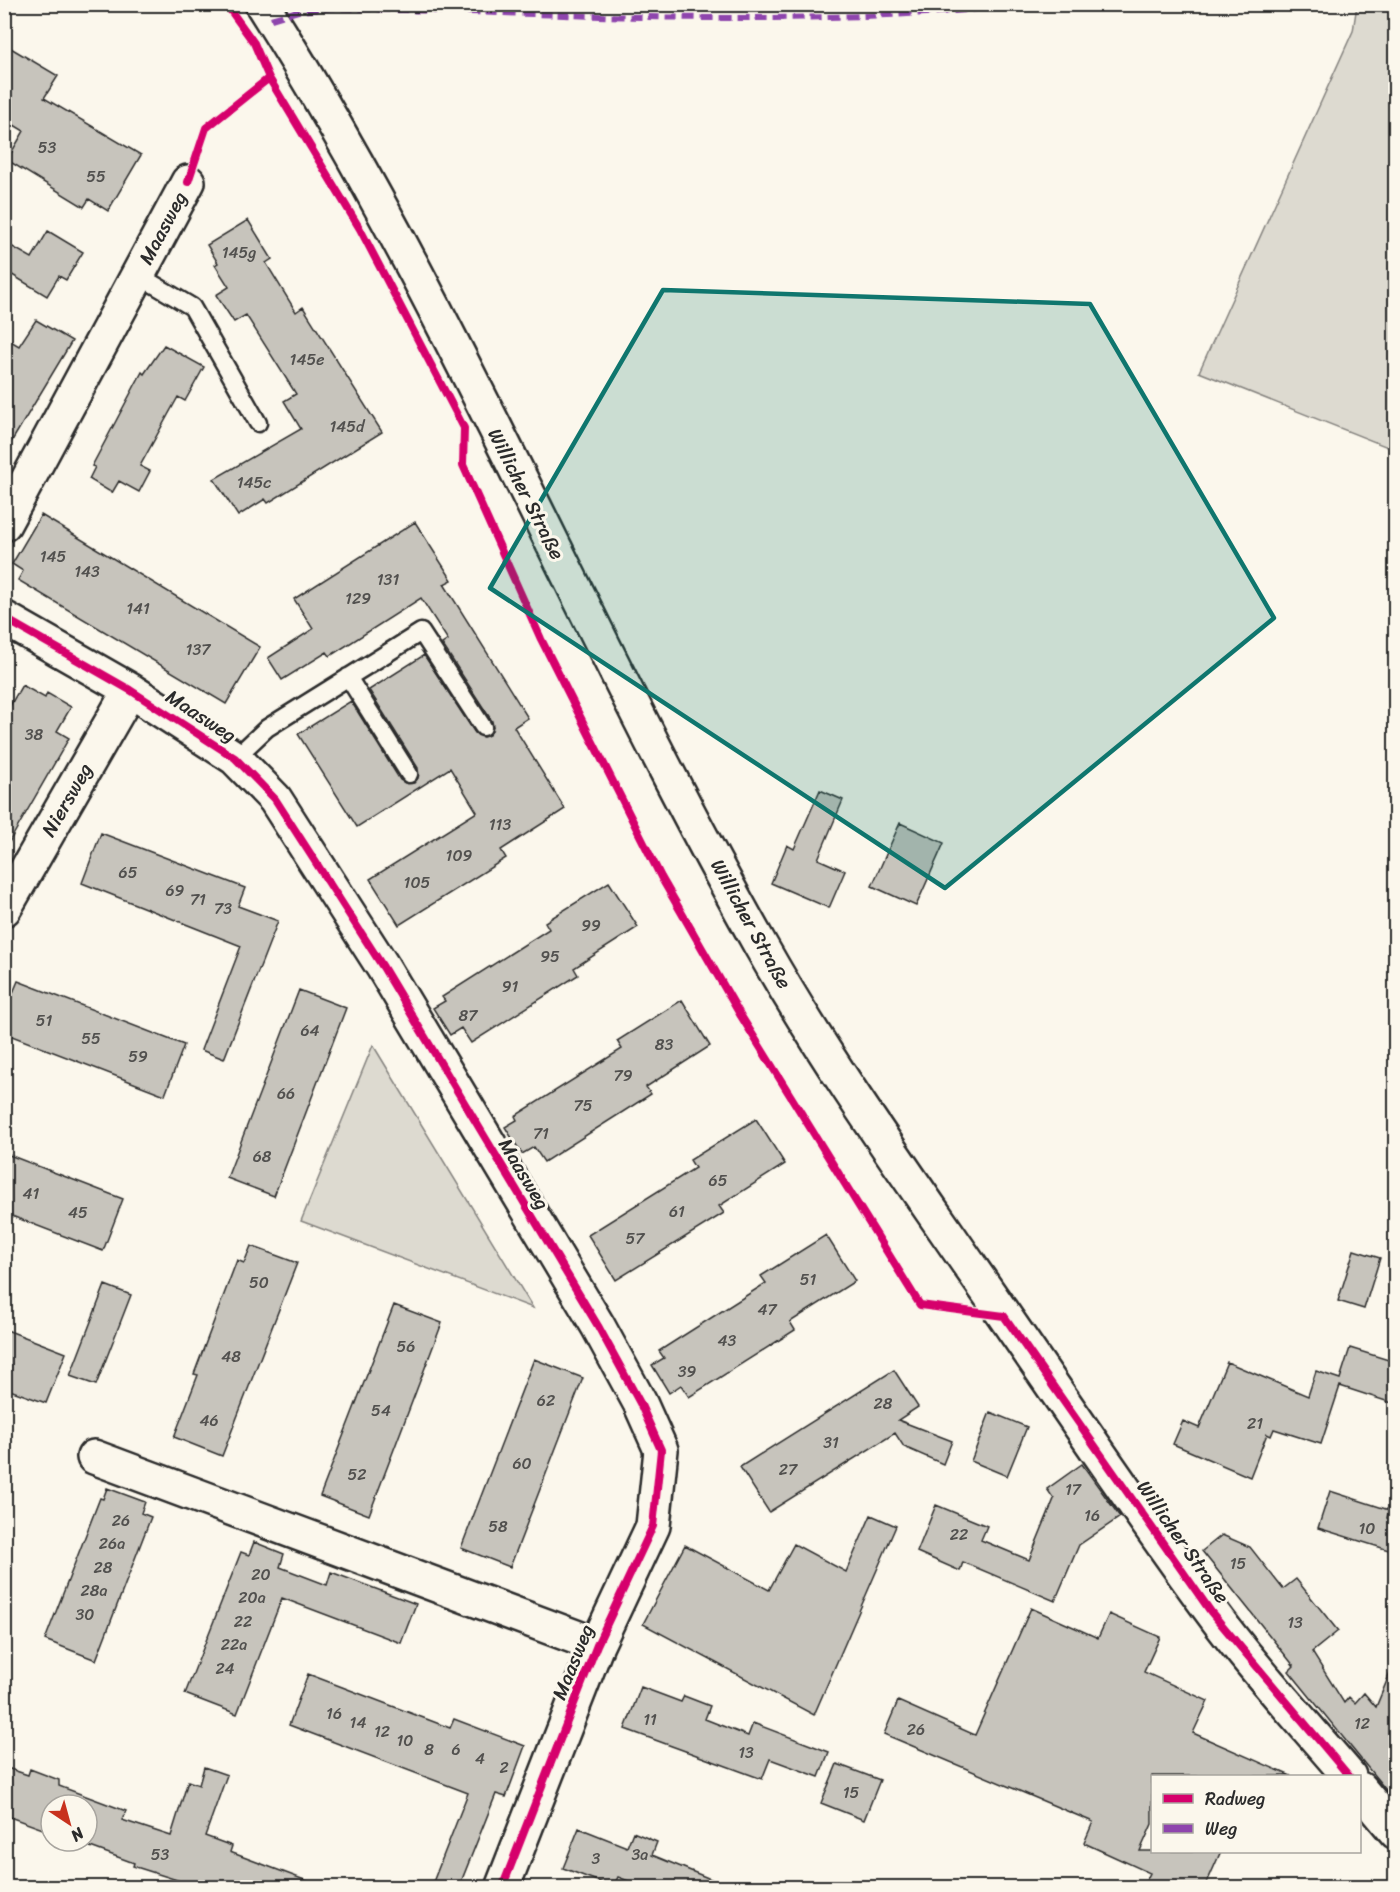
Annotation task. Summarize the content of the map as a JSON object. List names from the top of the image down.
{
  "streets": {
    "street": ["Maasweg", "Willicher Straße", "Niersweg"]
  },
  "crossings": [
    ["Maasweg", "Niersweg"]
  ],
  "house_numbers": [
    "53",
    "55",
    "145g",
    "145e",
    "145d",
    "145c",
    "145",
    "143",
    "131",
    "129",
    "141",
    "137",
    "38",
    "113",
    "109",
    "65",
    "105",
    "69",
    "71",
    "73",
    "99",
    "95",
    "91",
    "87",
    "51",
    "64",
    "55",
    "83",
    "59",
    "79",
    "66",
    "75",
    "71",
    "68",
    "65",
    "41",
    "61",
    "45",
    "57",
    "51",
    "50",
    "47",
    "43",
    "56",
    "48",
    "39",
    "62",
    "28",
    "54",
    "46",
    "21",
    "31",
    "60",
    "27",
    "52",
    "17",
    "16",
    "26",
    "58",
    "10",
    "22",
    "26a",
    "15",
    "28",
    "20",
    "28a",
    "20a",
    "30",
    "22",
    "13",
    "22a",
    "24",
    "16",
    "11",
    "14",
    "12",
    "26",
    "12",
    "10",
    "8",
    "6",
    "13",
    "4",
    "2",
    "15",
    "53",
    "3a",
    "3"
  ],
  "legend": ["Radweg", "Weg"],
  "north": "bottom right"
}
